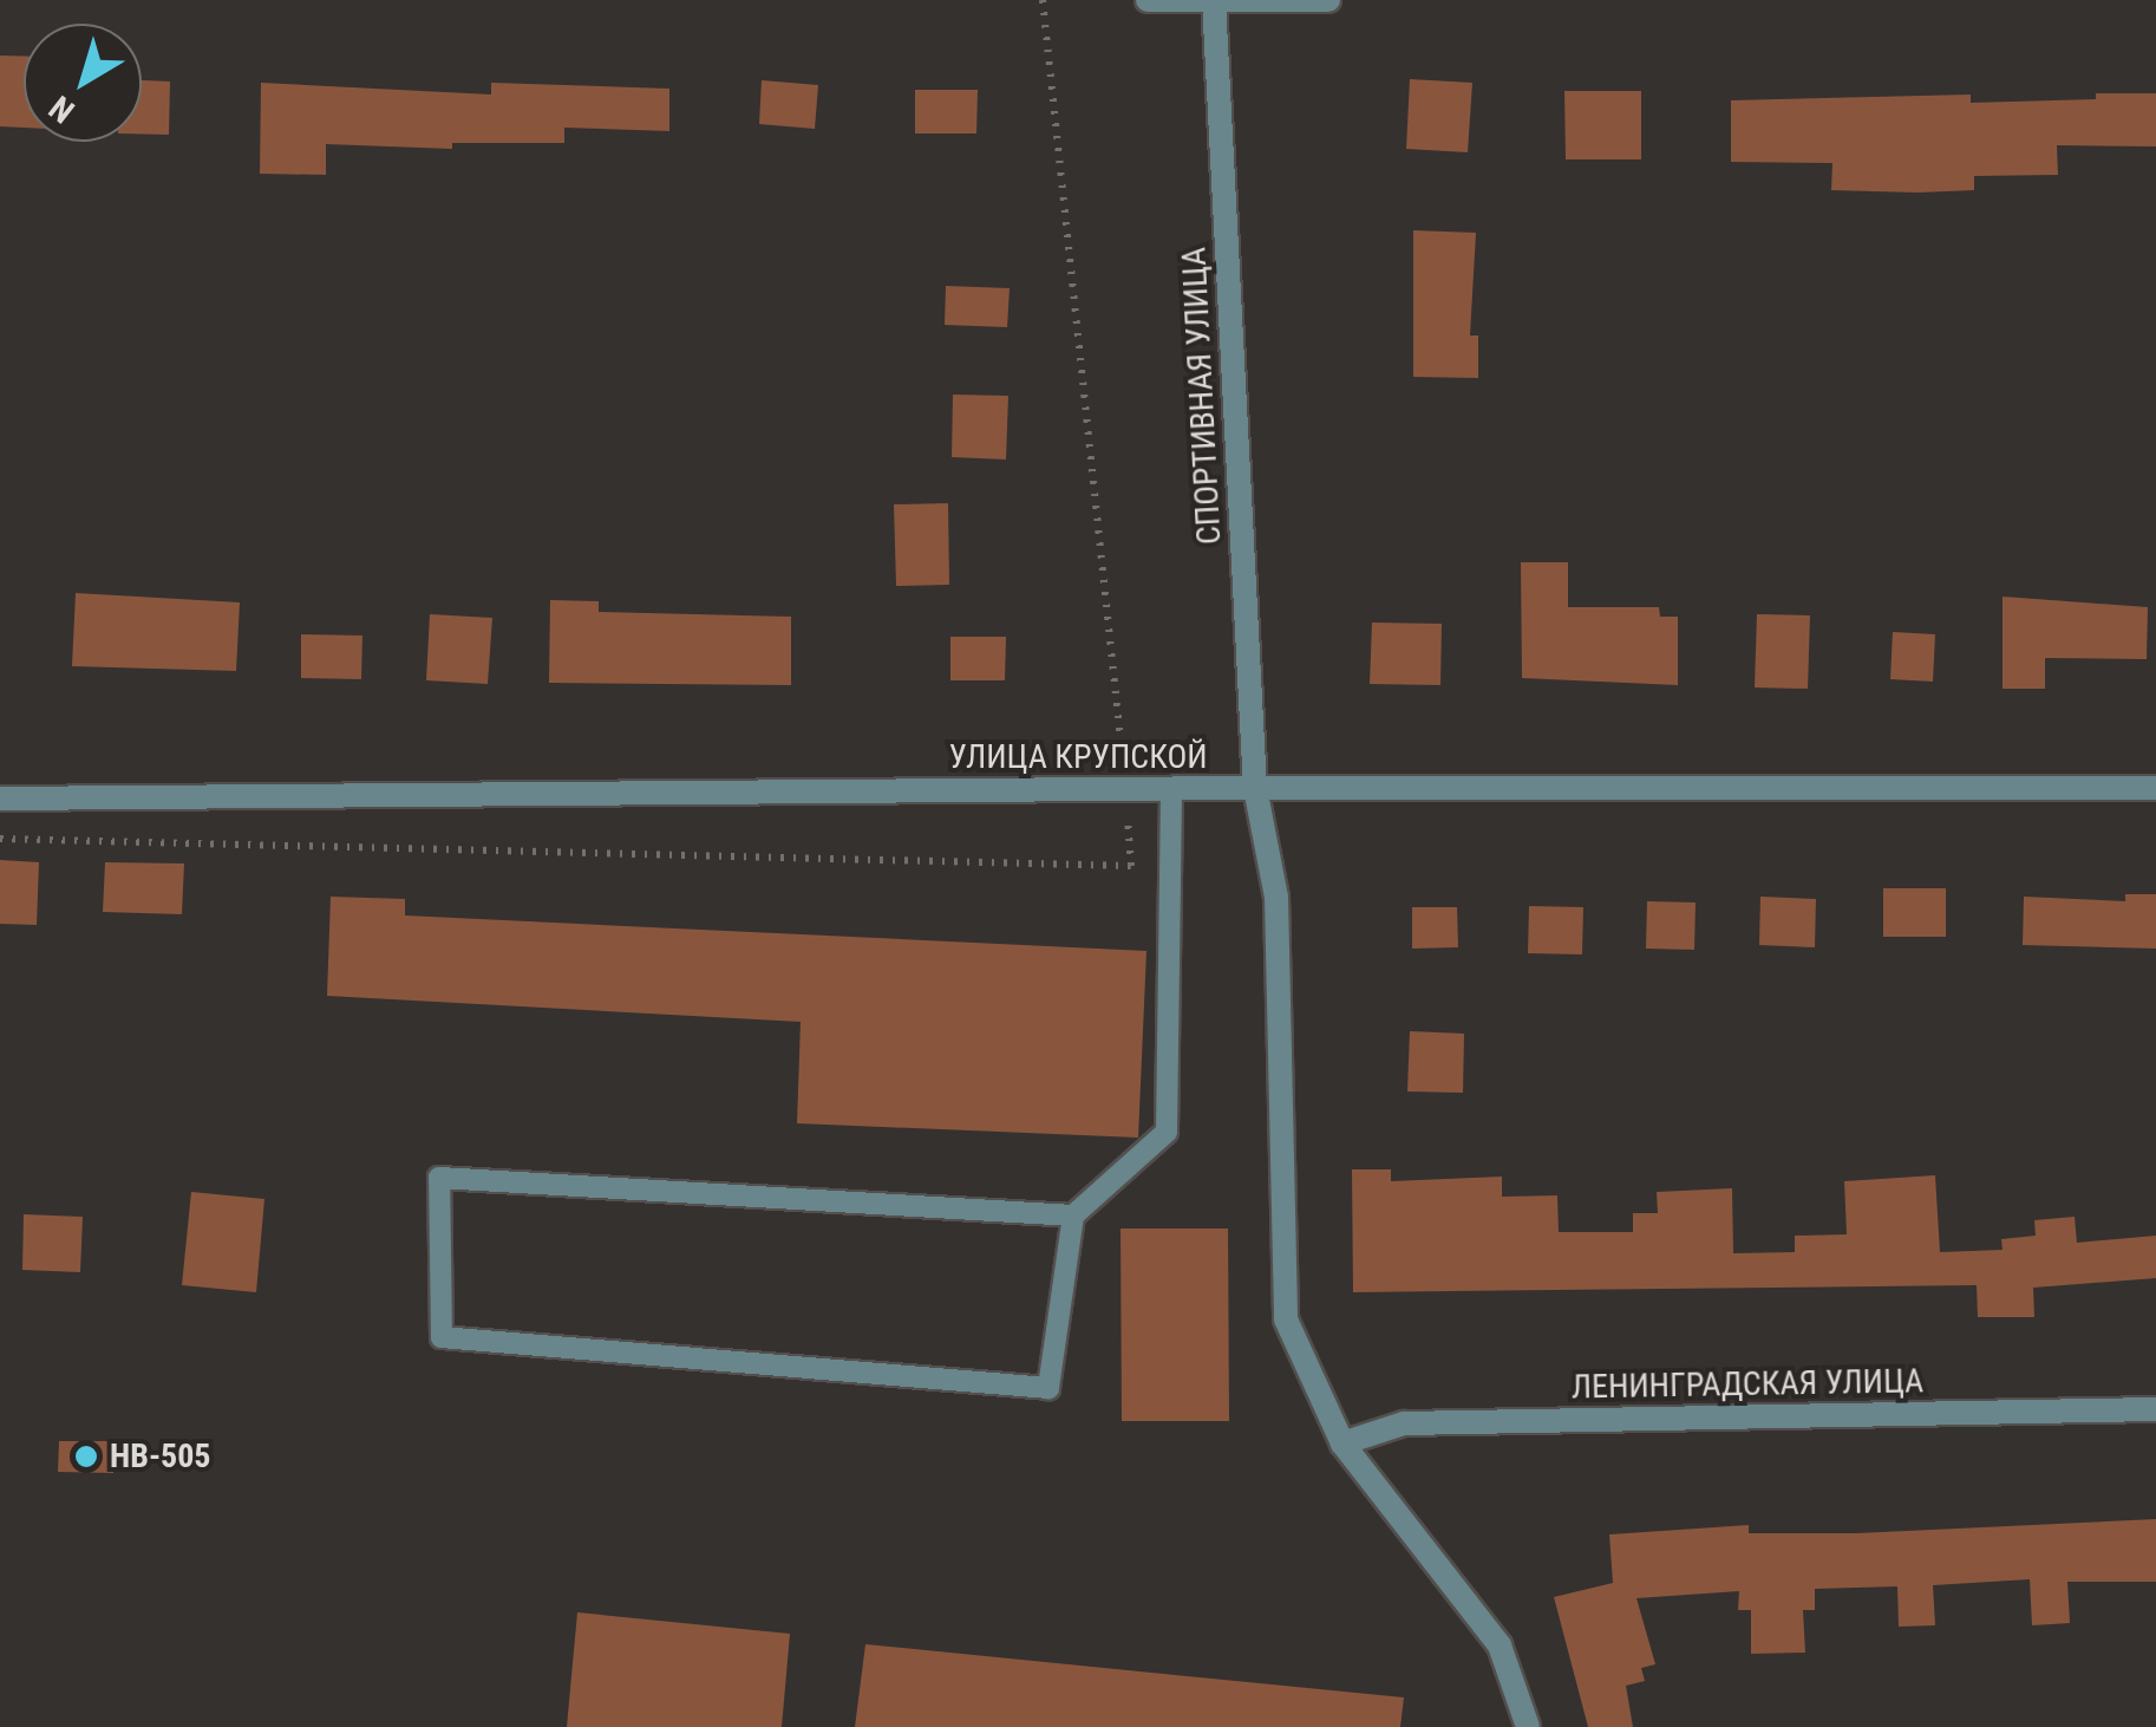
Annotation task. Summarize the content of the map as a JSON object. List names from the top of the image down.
{
  "streets": {
    "street": ["СПОРТИВНАЯ УЛИЦА", "УЛИЦА КРУПСКОЙ", "ЛЕНИНГРАДСКАЯ УЛИЦА"]
  },
  "crossings": [
    ["СПОРТИВНАЯ УЛИЦА", "УЛИЦА КРУПСКОЙ"],
    ["СПОРТИВНАЯ УЛИЦА", "ЛЕНИНГРАДСКАЯ УЛИЦА"]
  ],
  "places": ["НВ-505"],
  "north": "bottom left"
}
